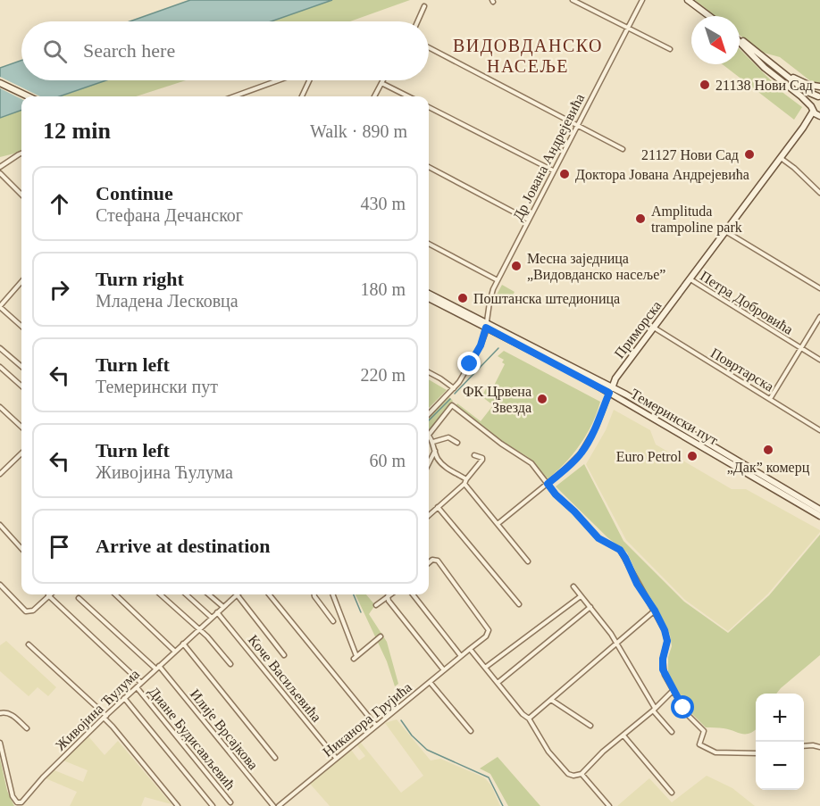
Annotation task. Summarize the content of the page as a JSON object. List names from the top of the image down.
{
  "streets": {
    "main road": ["Приморска", "Темерински пут"],
    "street": [
      "Др Јована Андрејевића",
      "Петра Добровића",
      "Повртарска",
      "Коче Васиљевића",
      "Живојина Ћулума",
      "Никанора Грујића",
      "Илије Врсајкова",
      "Диане Будисављевић"
    ]
  },
  "crossings": [
    ["Др Јована Андрејевића", "Темерински пут"],
    ["Петра Добровића", "Приморска"],
    ["Приморска", "Повртарска"],
    ["Приморска", "Темерински пут"],
    ["Коче Васиљевића", "Живојина Ћулума"],
    ["Коче Васиљевића", "Никанора Грујића"],
    ["Живојина Ћулума", "Илије Врсајкова"],
    ["Живојина Ћулума", "Диане Будисављевић"]
  ],
  "districts": ["ВИДОВДАНСКО НАСЕЉЕ"],
  "places": [
    "21138 Нови Сад",
    "21127 Нови Сад",
    "Доктора Јована Андрејевића",
    "Amplituda trampoline park",
    "Месна заједница „Видовданско насеље”",
    "Поштанска штедионица",
    "ФК Црвена Звезда",
    "„Дак” комерц",
    "Euro Petrol"
  ],
  "north": "bottom right",
  "page": {
    "search": "Search here",
    "heading": ["12 min", "Walk · 890 m"],
    "list": [
      ["Continue", "Стефана Дечанског", "430 m"],
      ["Turn right", "Младена Лесковца", "180 m"],
      ["Turn left", "Темерински пут", "220 m"],
      ["Turn left", "Живојина Ћулума", "60 m"],
      "Arrive at destination"
    ],
    "map_buttons": ["+", "−"]
  }
}
